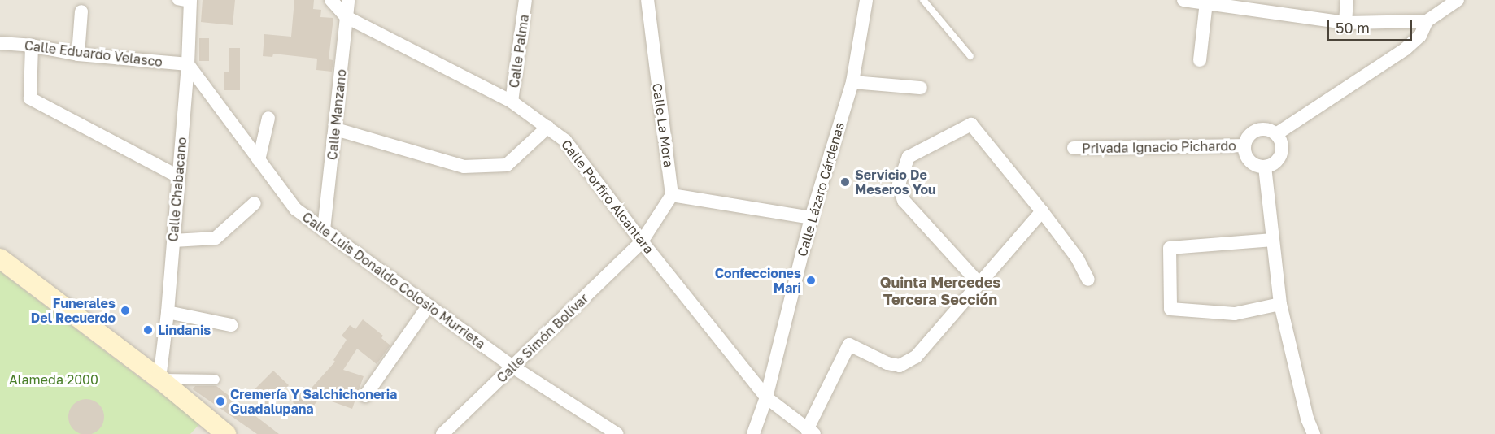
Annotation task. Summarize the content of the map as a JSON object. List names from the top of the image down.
{
  "streets": {
    "street": [
      "Calle Palma",
      "Calle Eduardo Velasco",
      "Calle Manzano",
      "Calle La Mora",
      "Privada Ignacio Pichardo",
      "Calle Chabacano",
      "Calle Lázaro Cárdenas",
      "Calle Porfiro Alcantara",
      "Calle Luis Donaldo Colosio Murrieta",
      "Calle Simón Bolívar"
    ]
  },
  "crossings": [
    ["Calle Palma", "Calle Porfiro Alcantara"],
    ["Calle Eduardo Velasco", "Calle Chabacano"],
    ["Calle Eduardo Velasco", "Calle Luis Donaldo Colosio Murrieta"],
    ["Calle Manzano", "Calle Porfiro Alcantara"],
    ["Calle Manzano", "Calle Luis Donaldo Colosio Murrieta"],
    ["Calle Chabacano", "Calle Luis Donaldo Colosio Murrieta"],
    ["Calle Lázaro Cárdenas", "Calle Porfiro Alcantara"],
    ["Calle Porfiro Alcantara", "Calle Simón Bolívar"],
    ["Calle Luis Donaldo Colosio Murrieta", "Calle Simón Bolívar"]
  ],
  "districts": ["Quinta Mercedes Tercera Sección"],
  "parks": ["Alameda 2000"],
  "places": [
    "Servicio De Meseros You",
    "Confecciones Mari",
    "Funerales Del Recuerdo",
    "Lindanis",
    "Cremería Y Salchichoneria Guadalupana"
  ],
  "scale_bar": "50 m"
}
